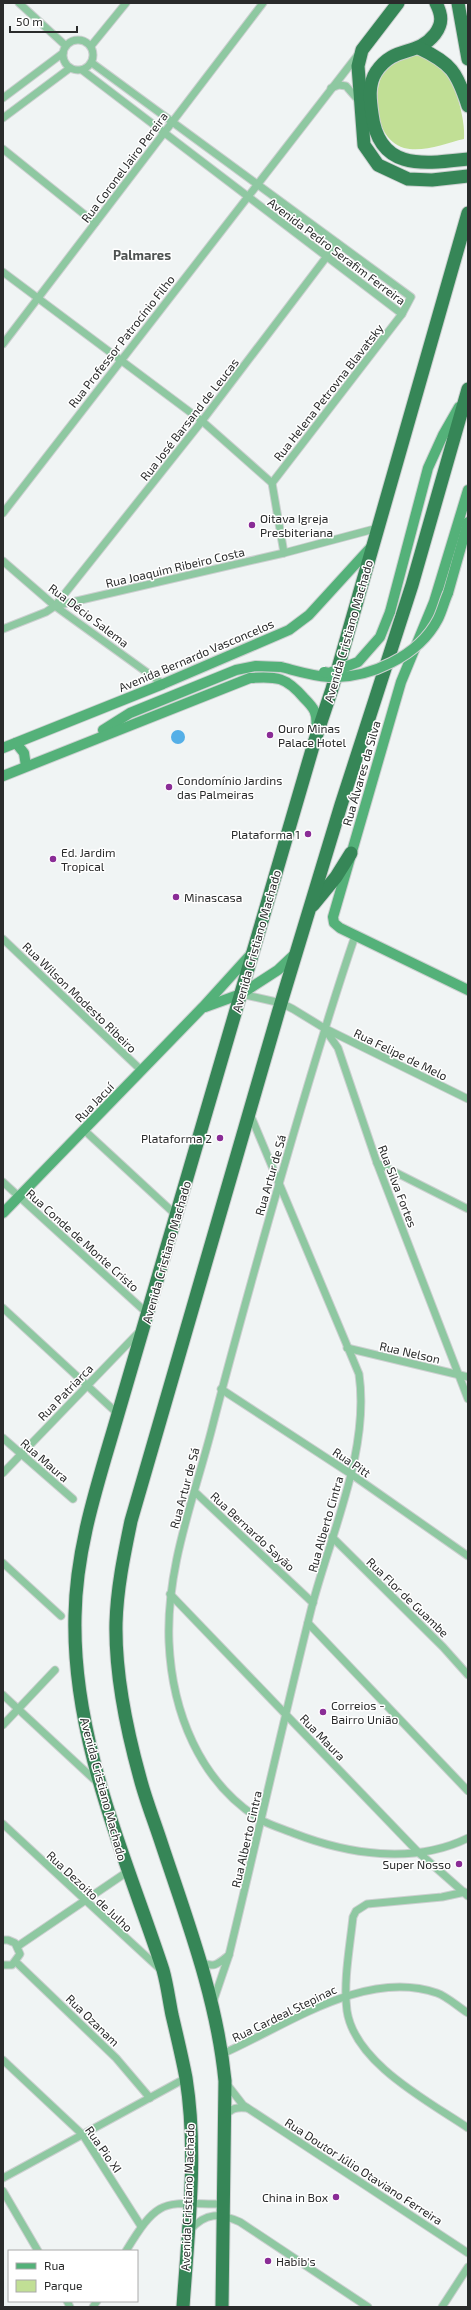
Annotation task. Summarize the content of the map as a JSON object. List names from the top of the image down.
{
  "streets": {
    "highway": ["Avenida Cristiano Machado"],
    "main road": ["Avenida Bernardo Vasconcelos", "Rua Álvares da Silva", "Rua Jacuí"],
    "street": [
      "Rua Coronel Jairo Pereira",
      "Avenida Pedro Serafim Ferreira",
      "Rua Professor Patrocínio Filho",
      "Rua Helena Petrovna Blavatsky",
      "Rua José Barsand de Leucas",
      "Rua Joaquim Ribeiro Costa",
      "Rua Décio Salema",
      "Rua Wilson Modesto Ribeiro",
      "Rua Felipe de Melo",
      "Rua Artur de Sá",
      "Rua Silva Fortes",
      "Rua Conde de Monte Cristo",
      "Rua Nelson",
      "Rua Patriarca",
      "Rua Maura",
      "Rua Pitt",
      "Rua Alberto Cintra",
      "Rua Bernardo Sayão",
      "Rua Flor de Guambe",
      "Rua Dezoito de Julho",
      "Rua Cardeal Stepinac",
      "Rua Ozanam",
      "Rua Pio XI",
      "Rua Doutor Júlio Otaviano Ferreira"
    ]
  },
  "crossings": [
    ["Rua Coronel Jairo Pereira", "Avenida Pedro Serafim Ferreira"],
    ["Avenida Pedro Serafim Ferreira", "Rua Professor Patrocínio Filho"],
    ["Avenida Pedro Serafim Ferreira", "Rua Helena Petrovna Blavatsky"],
    ["Avenida Pedro Serafim Ferreira", "Rua José Barsand de Leucas"],
    ["Rua José Barsand de Leucas", "Rua Joaquim Ribeiro Costa"],
    ["Rua José Barsand de Leucas", "Rua Décio Salema"],
    ["Rua Joaquim Ribeiro Costa", "Rua Décio Salema"],
    ["Rua Joaquim Ribeiro Costa", "Avenida Cristiano Machado"],
    ["Rua Décio Salema", "Avenida Bernardo Vasconcelos"],
    ["Avenida Cristiano Machado", "Avenida Bernardo Vasconcelos"],
    ["Avenida Cristiano Machado", "Rua Jacuí"],
    ["Avenida Cristiano Machado", "Rua Conde de Monte Cristo"],
    ["Avenida Cristiano Machado", "Rua Patriarca"],
    ["Avenida Cristiano Machado", "Rua Dezoito de Julho"],
    ["Rua Álvares da Silva", "Rua Artur de Sá"],
    ["Rua Wilson Modesto Ribeiro", "Rua Jacuí"],
    ["Rua Felipe de Melo", "Rua Artur de Sá"],
    ["Rua Felipe de Melo", "Rua Silva Fortes"],
    ["Rua Jacuí", "Rua Conde de Monte Cristo"],
    ["Rua Artur de Sá", "Rua Silva Fortes"],
    ["Rua Artur de Sá", "Rua Maura"],
    ["Rua Artur de Sá", "Rua Pitt"],
    ["Rua Artur de Sá", "Rua Alberto Cintra"],
    ["Rua Artur de Sá", "Rua Bernardo Sayão"],
    ["Rua Silva Fortes", "Rua Nelson"],
    ["Rua Nelson", "Rua Alberto Cintra"],
    ["Rua Patriarca", "Rua Maura"],
    ["Rua Maura", "Rua Alberto Cintra"],
    ["Rua Pitt", "Rua Alberto Cintra"],
    ["Rua Alberto Cintra", "Rua Bernardo Sayão"],
    ["Rua Alberto Cintra", "Rua Flor de Guambe"]
  ],
  "districts": ["Palmares"],
  "places": [
    "Oitava Igreja Presbiteriana",
    "Ouro Minas Palace Hotel",
    "Condomínio Jardins das Palmeiras",
    "Plataforma 1",
    "Ed. Jardim Tropical",
    "Minascasa",
    "Plataforma 2",
    "Correios - Bairro União",
    "Super Nosso",
    "China in Box",
    "Habib's"
  ],
  "legend": ["Rua", "Parque"],
  "scale_bar": "50 m"
}
